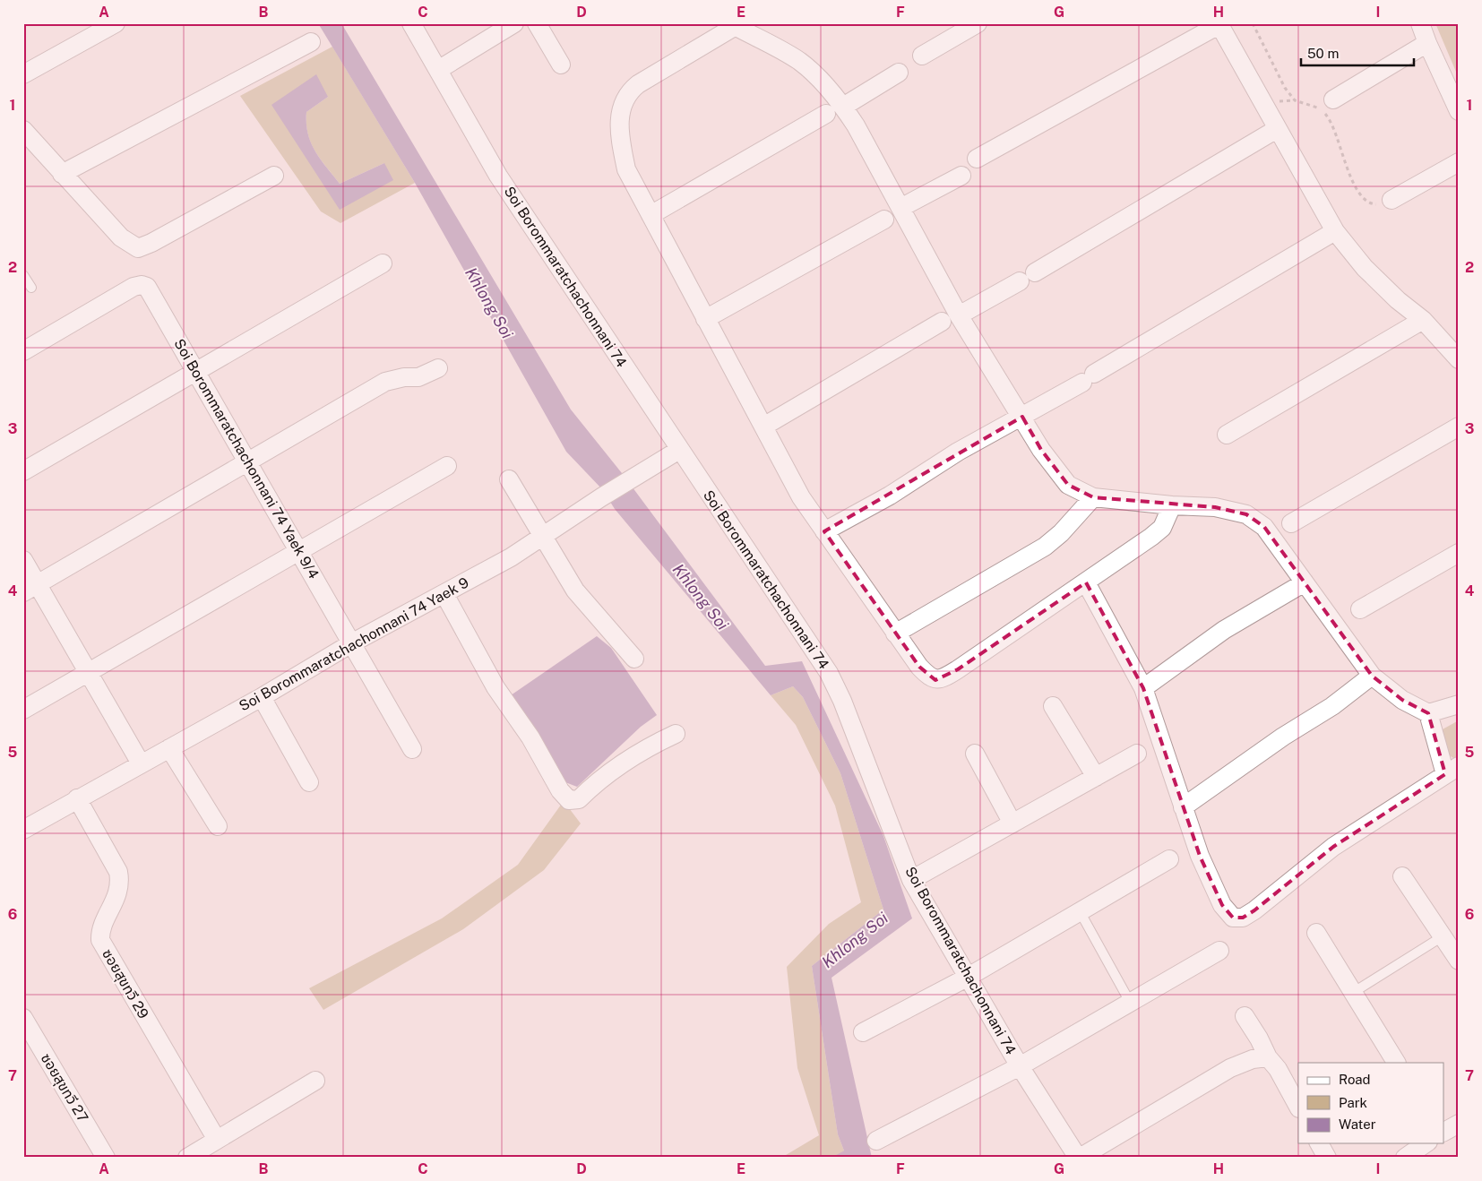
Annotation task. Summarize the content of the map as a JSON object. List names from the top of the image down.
{
  "streets": {
    "street": [
      "Soi Borommaratchachonnani 74",
      "Soi Borommaratchachonnani 74 Yaek 9/4",
      "Soi Borommaratchachonnani 74 Yaek 9",
      "ซอยสุขทวี 29",
      "ซอยสุขทวี 27"
    ]
  },
  "crossings": [
    ["Soi Borommaratchachonnani 74", "Soi Borommaratchachonnani 74 Yaek 9"],
    ["Soi Borommaratchachonnani 74 Yaek 9/4", "Soi Borommaratchachonnani 74 Yaek 9"],
    ["Soi Borommaratchachonnani 74 Yaek 9", "ซอยสุขทวี 29"]
  ],
  "water": ["Khlong Soi"],
  "legend": ["Road", "Park", "Water"],
  "scale_bar": "50 m",
  "grid": {
    "columns": [
      "A",
      "B",
      "C",
      "D",
      "E",
      "F",
      "G",
      "H",
      "I"
    ],
    "rows": [
      "1",
      "2",
      "3",
      "4",
      "5",
      "6",
      "7"
    ]
  }
}
